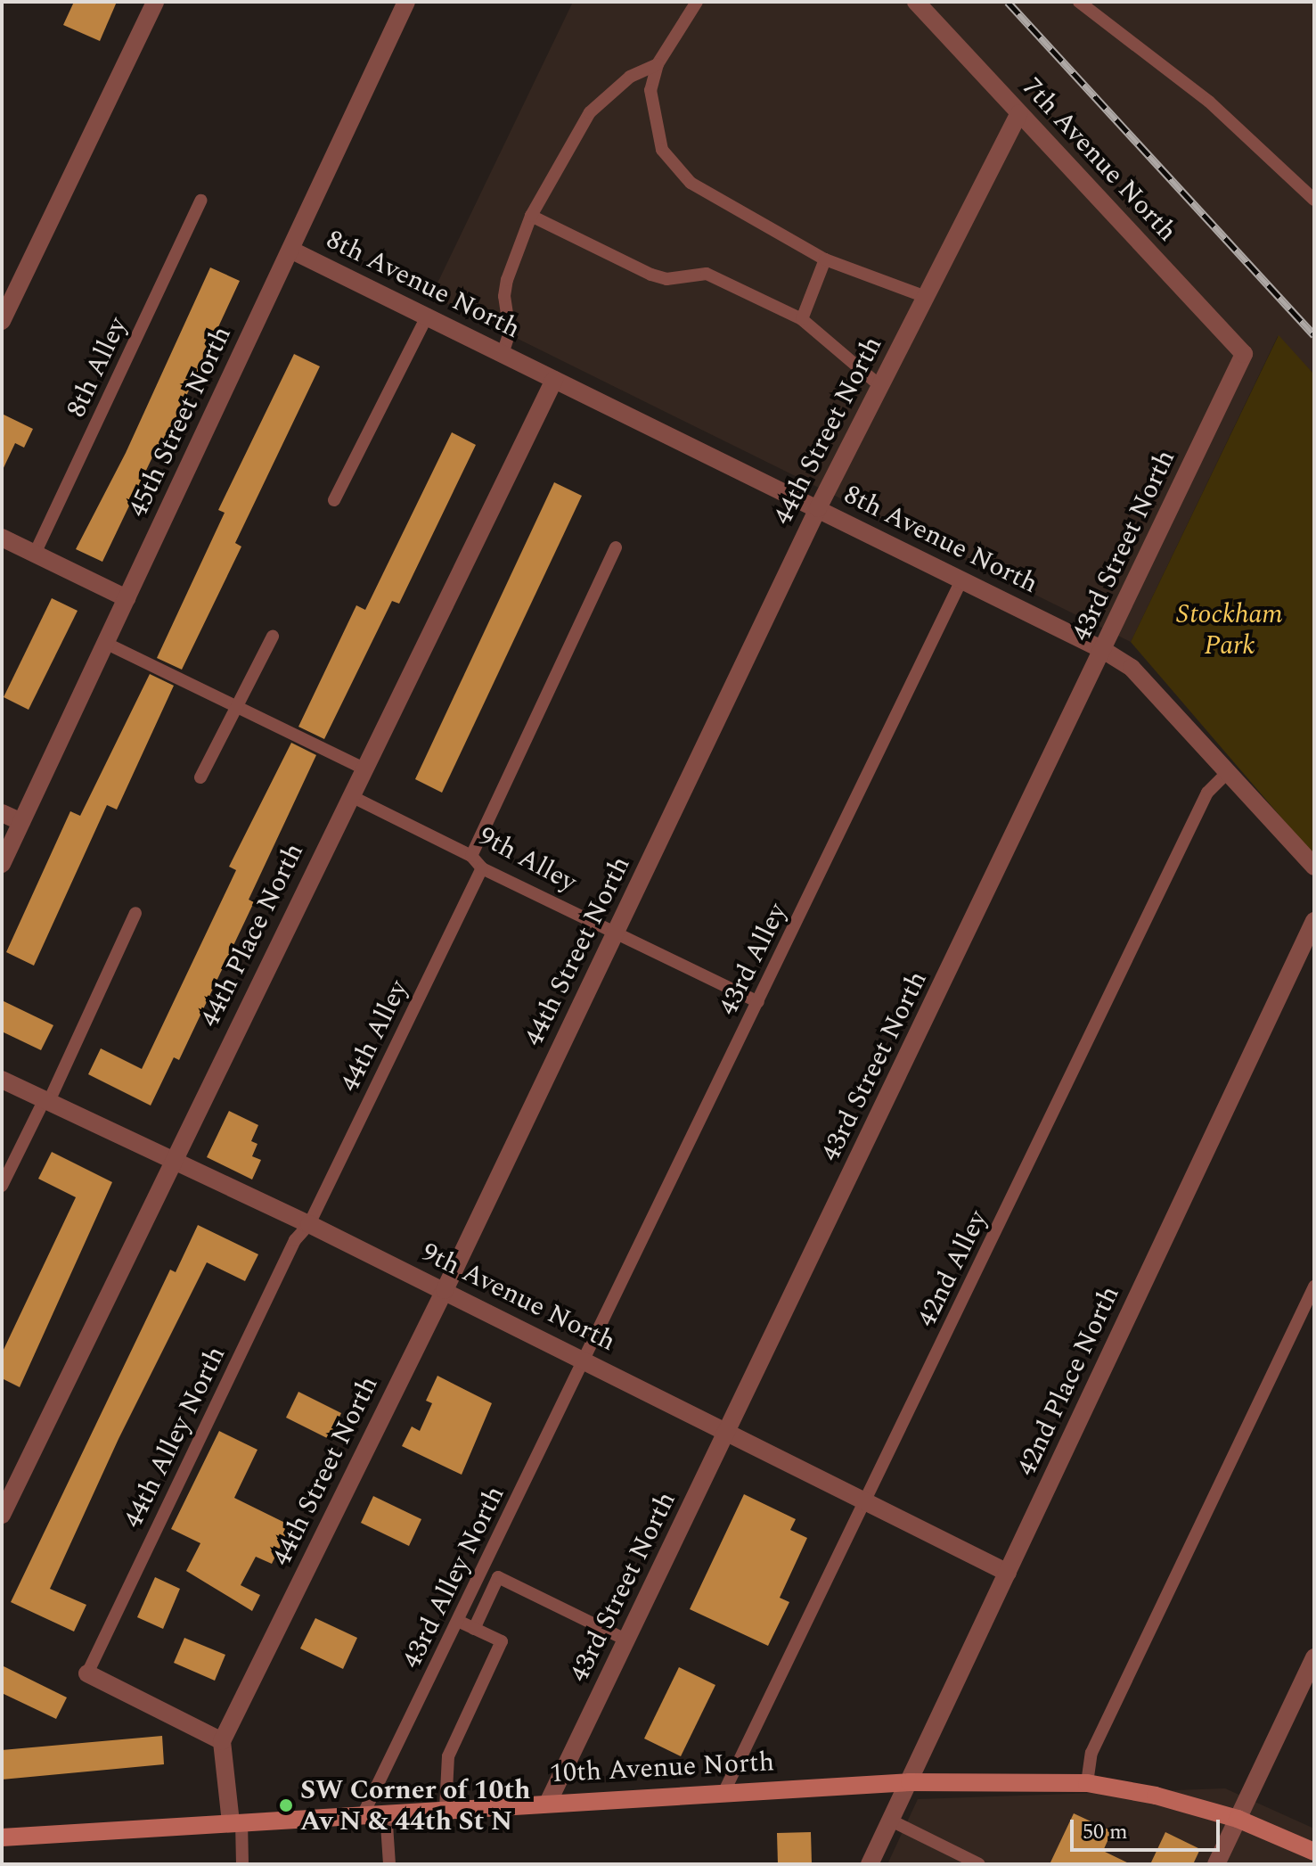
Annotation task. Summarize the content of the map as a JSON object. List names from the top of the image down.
{
  "streets": {
    "street": [
      "7th Avenue North",
      "8th Avenue North",
      "45th Street North",
      "44th Street North",
      "43rd Street North",
      "44th Place North",
      "9th Avenue North",
      "42nd Place North",
      "10th Avenue North"
    ],
    "lane": [
      "8th Alley",
      "9th Alley",
      "43rd Alley",
      "44th Alley",
      "42nd Alley",
      "44th Alley North",
      "43rd Alley North"
    ]
  },
  "crossings": [
    ["7th Avenue North", "44th Street North"],
    ["7th Avenue North", "43rd Street North"],
    ["8th Avenue North", "45th Street North"],
    ["8th Avenue North", "44th Street North"],
    ["8th Avenue North", "43rd Street North"],
    ["8th Avenue North", "44th Place North"],
    ["8th Avenue North", "43rd Alley"],
    ["8th Avenue North", "42nd Alley"],
    ["44th Street North", "9th Alley"],
    ["44th Street North", "9th Avenue North"],
    ["43rd Street North", "9th Avenue North"],
    ["43rd Street North", "10th Avenue North"],
    ["9th Alley", "44th Place North"],
    ["9th Alley", "43rd Alley"],
    ["9th Alley", "44th Alley"],
    ["44th Place North", "9th Avenue North"],
    ["43rd Alley", "9th Avenue North"],
    ["43rd Alley", "43rd Alley North"],
    ["44th Alley", "9th Avenue North"],
    ["44th Alley", "44th Alley North"],
    ["42nd Alley", "9th Avenue North"],
    ["42nd Alley", "10th Avenue North"],
    ["9th Avenue North", "42nd Place North"],
    ["9th Avenue North", "44th Alley North"],
    ["9th Avenue North", "43rd Alley North"],
    ["42nd Place North", "10th Avenue North"],
    ["43rd Alley North", "10th Avenue North"]
  ],
  "parks": ["Stockham Park"],
  "places": ["SW Corner of 10th Av N & 44th St N"],
  "scale_bar": "50 m"
}
